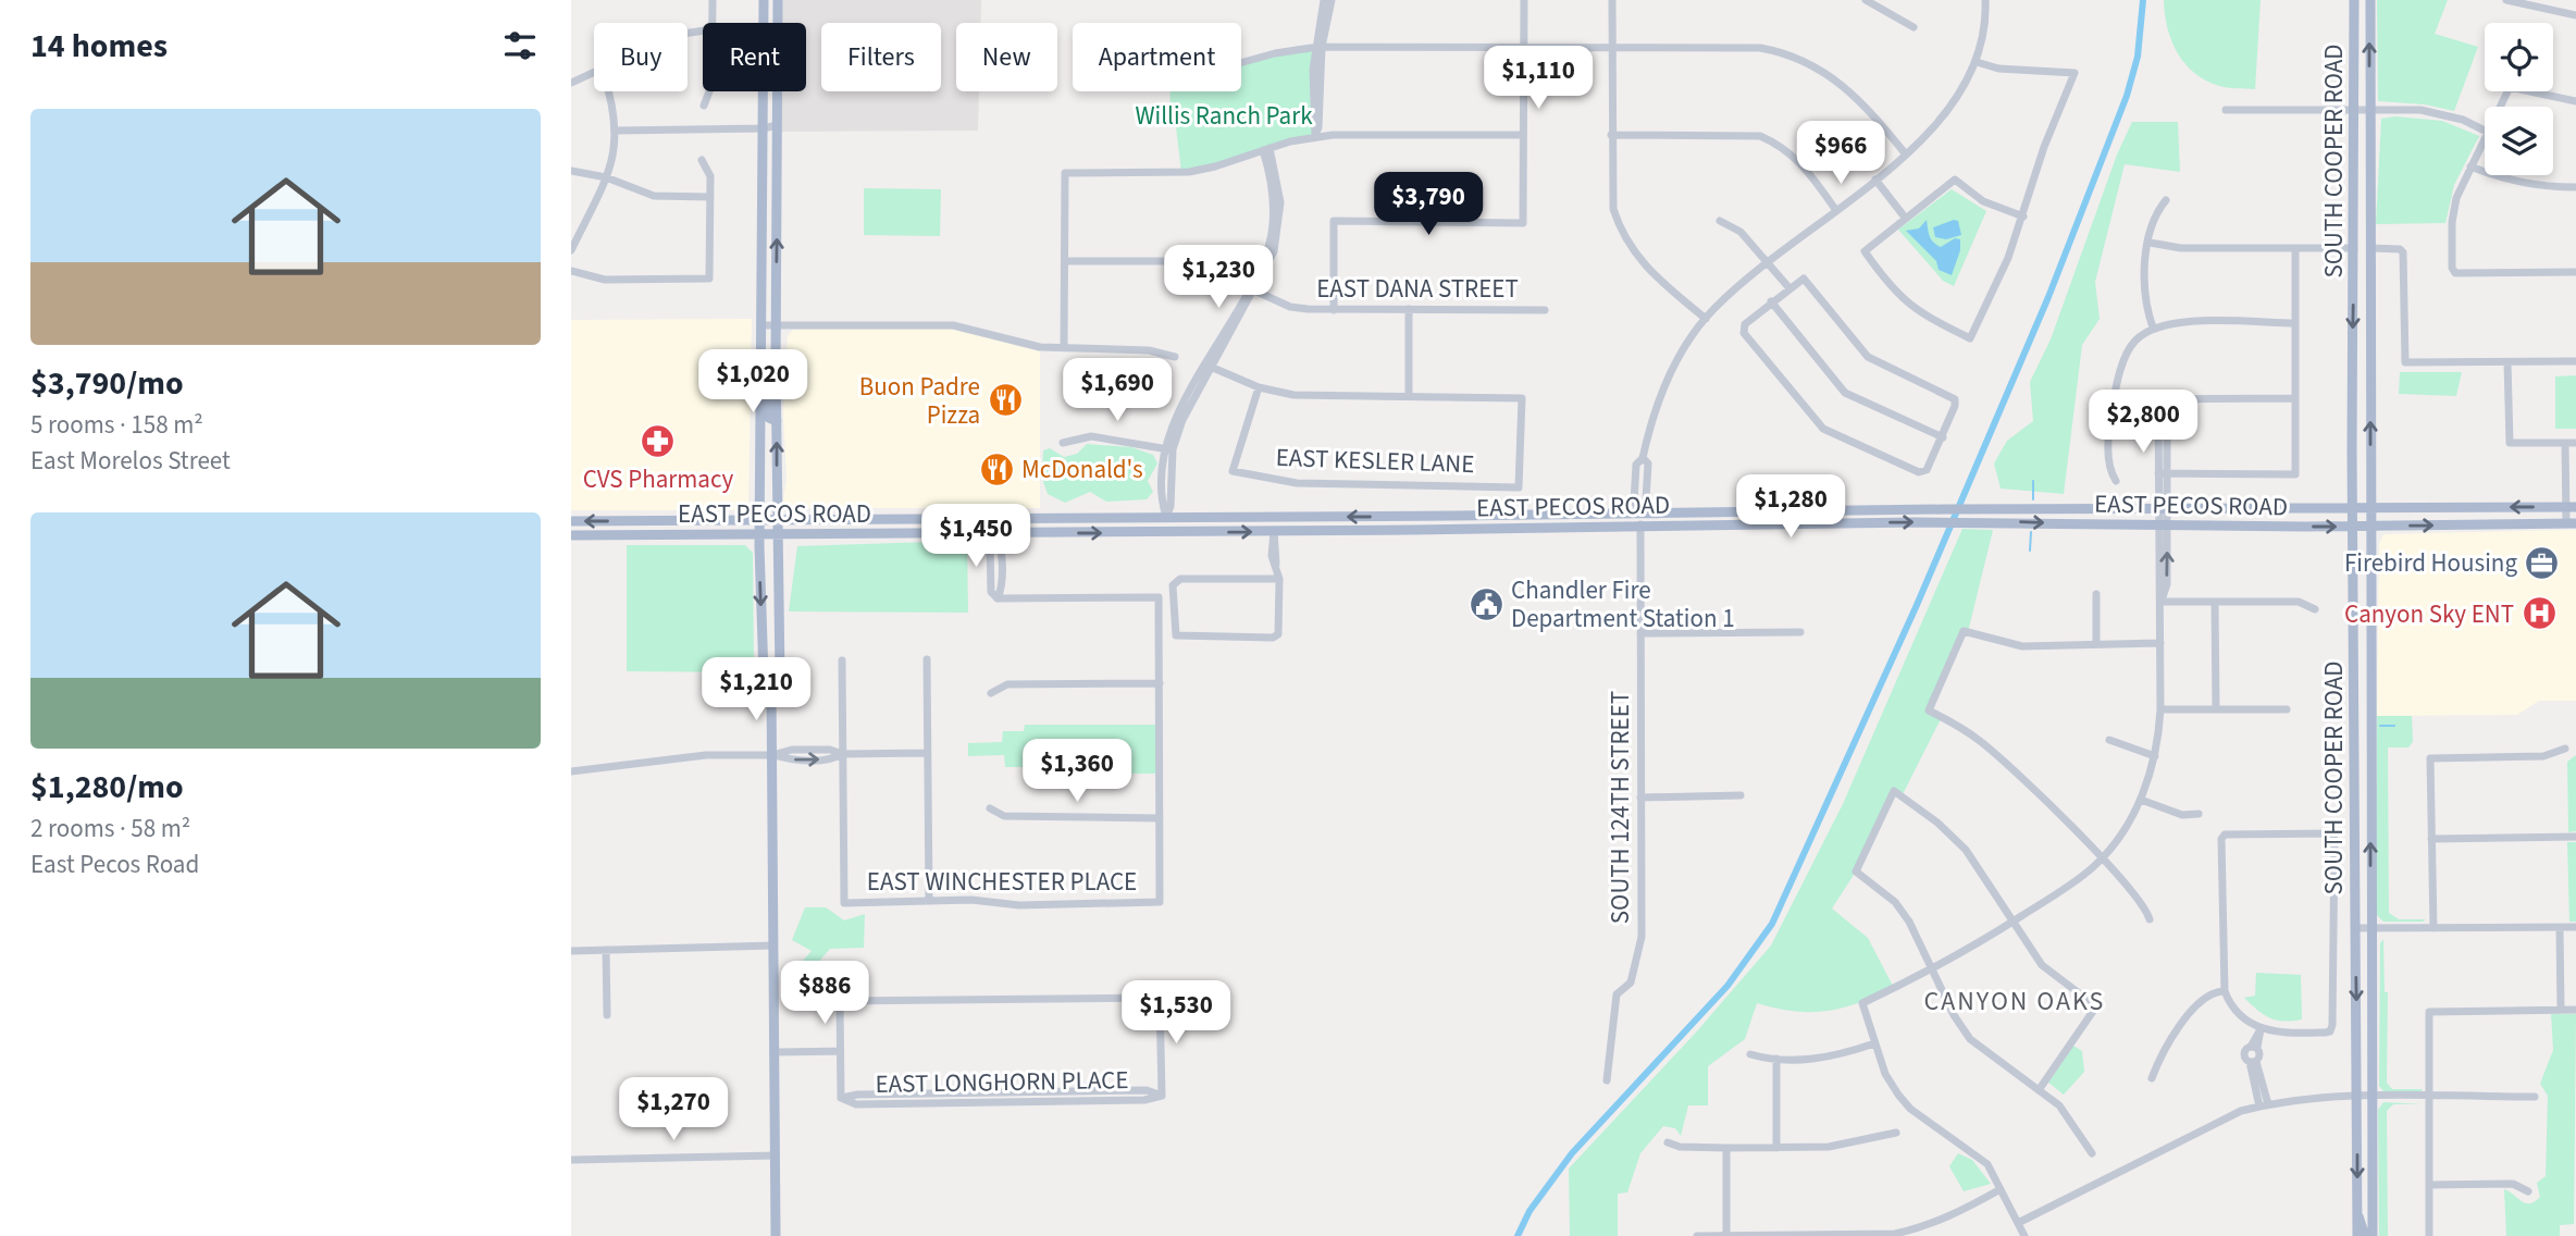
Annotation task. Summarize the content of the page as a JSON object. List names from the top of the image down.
{
  "streets": {
    "main road": ["SOUTH COOPER ROAD", "EAST PECOS ROAD"],
    "street": [
      "EAST DANA STREET",
      "EAST KESLER LANE",
      "SOUTH 124TH STREET",
      "EAST WINCHESTER PLACE",
      "EAST LONGHORN PLACE"
    ]
  },
  "crossings": [
    ["SOUTH COOPER ROAD", "EAST PECOS ROAD"],
    ["EAST PECOS ROAD", "SOUTH 124TH STREET"]
  ],
  "districts": ["CANYON OAKS"],
  "parks": ["Willis Ranch Park"],
  "places": {
    "restaurant": ["Buon Padre Pizza", "McDonald's"],
    "pharmacy": ["CVS Pharmacy"],
    "office": ["Firebird Housing"],
    "public building": ["Chandler Fire Department Station 1"],
    "hospital": ["Canyon Sky ENT"]
  },
  "page": {
    "heading": "14 homes",
    "chip": [
      "Buy",
      "Rent",
      "Filters",
      "New",
      "Apartment"
    ],
    "price": [
      "$1,110",
      "$966",
      "$3,790",
      "$1,230",
      "$1,020",
      "$1,690",
      "$2,800",
      "$1,280",
      "$1,450",
      "$1,210",
      "$1,360",
      "$886",
      "$1,530",
      "$1,270"
    ],
    "list": [
      {
        "name": "$3,790/mo",
        "note": "5 rooms · 158 m² · East Morelos Street"
      },
      {
        "name": "$1,280/mo",
        "note": "2 rooms · 58 m² · East Pecos Road"
      }
    ]
  }
}
